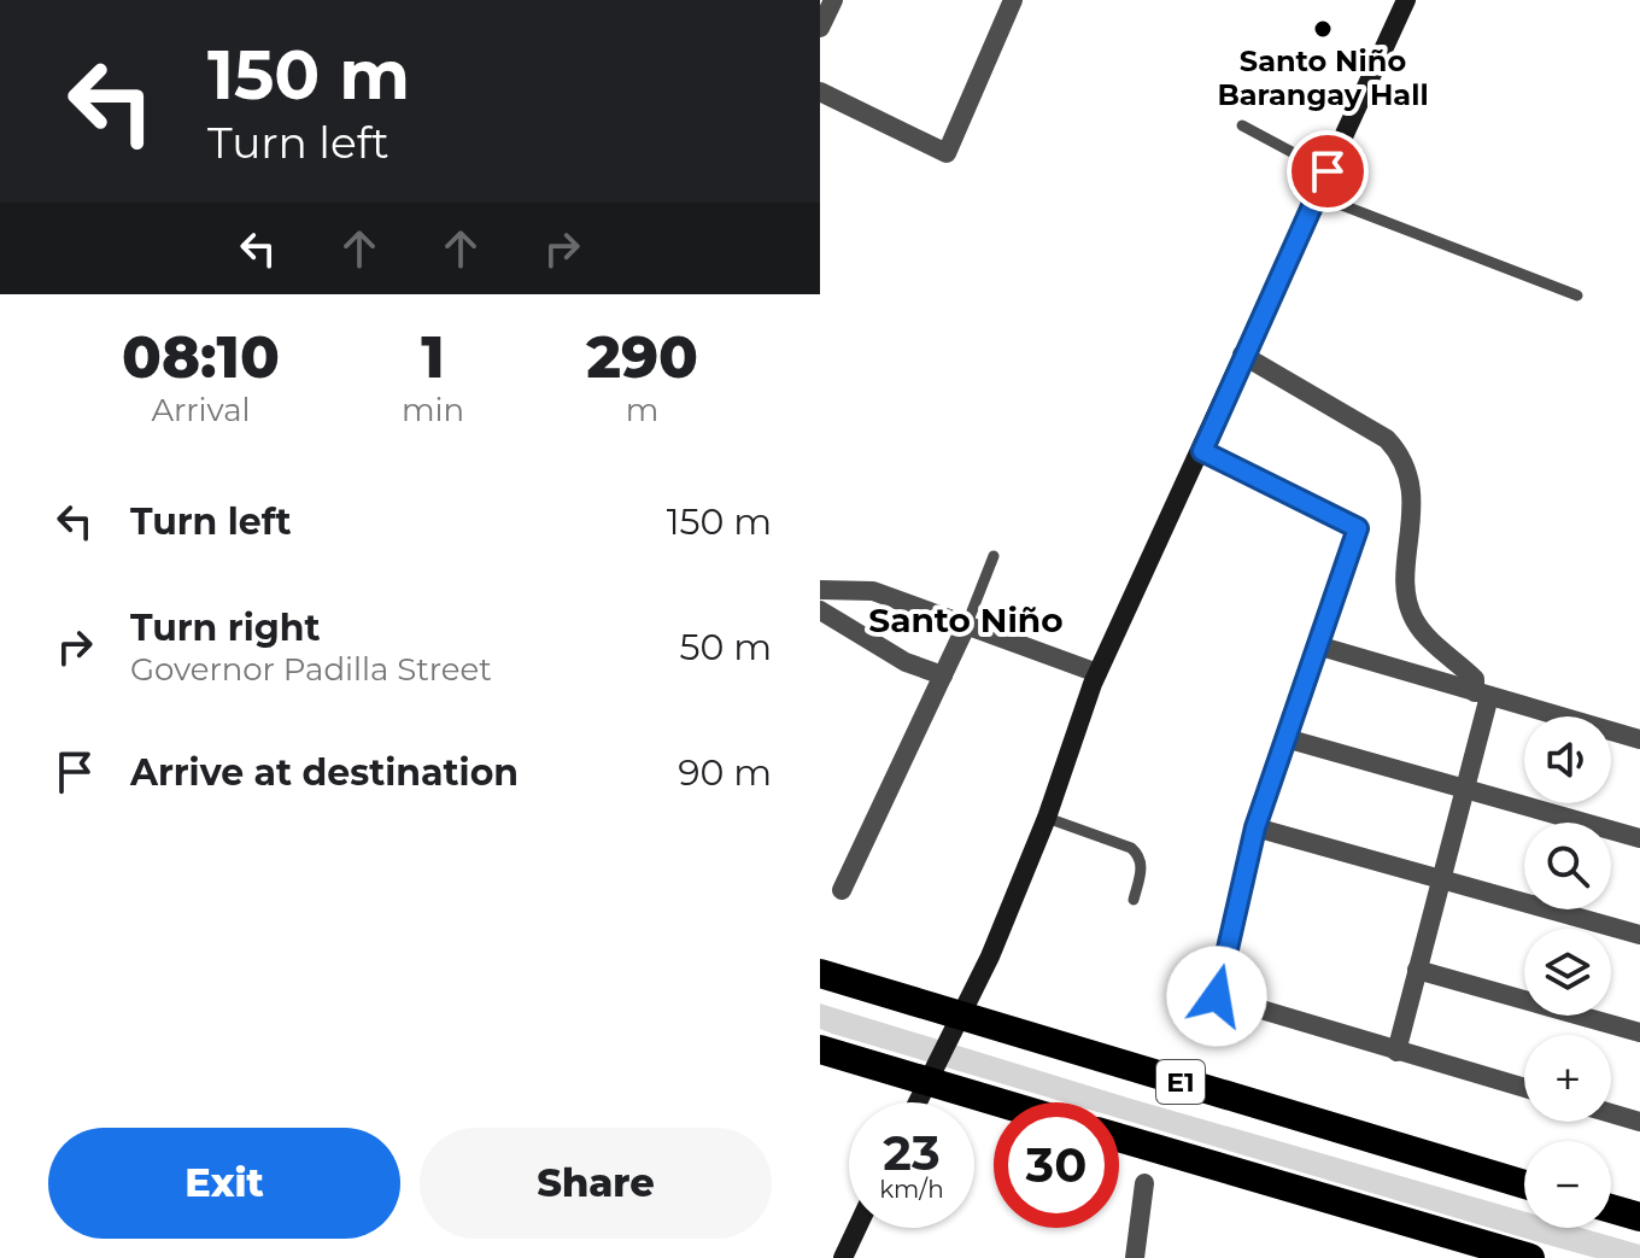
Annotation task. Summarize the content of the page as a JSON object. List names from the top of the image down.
{
  "streets": {
    "highway": ["E1"]
  },
  "districts": ["Santo Niño"],
  "places": ["Santo Niño Barangay Hall"],
  "page": {
    "turn": ["150 m", "Turn left"],
    "eta": [
      "08:10",
      "Arrival",
      "1",
      "min",
      "290",
      "m"
    ],
    "list": [
      {
        "name": "Turn left",
        "value": "150 m"
      },
      {
        "name": "Turn right",
        "note": "Governor Padilla Street",
        "value": "50 m"
      },
      {
        "name": "Arrive at destination",
        "value": "90 m"
      }
    ],
    "map_buttons": ["+", "−"],
    "speed": "23 km/h",
    "limit": "30",
    "buttons": ["Exit", "Share"]
  }
}
